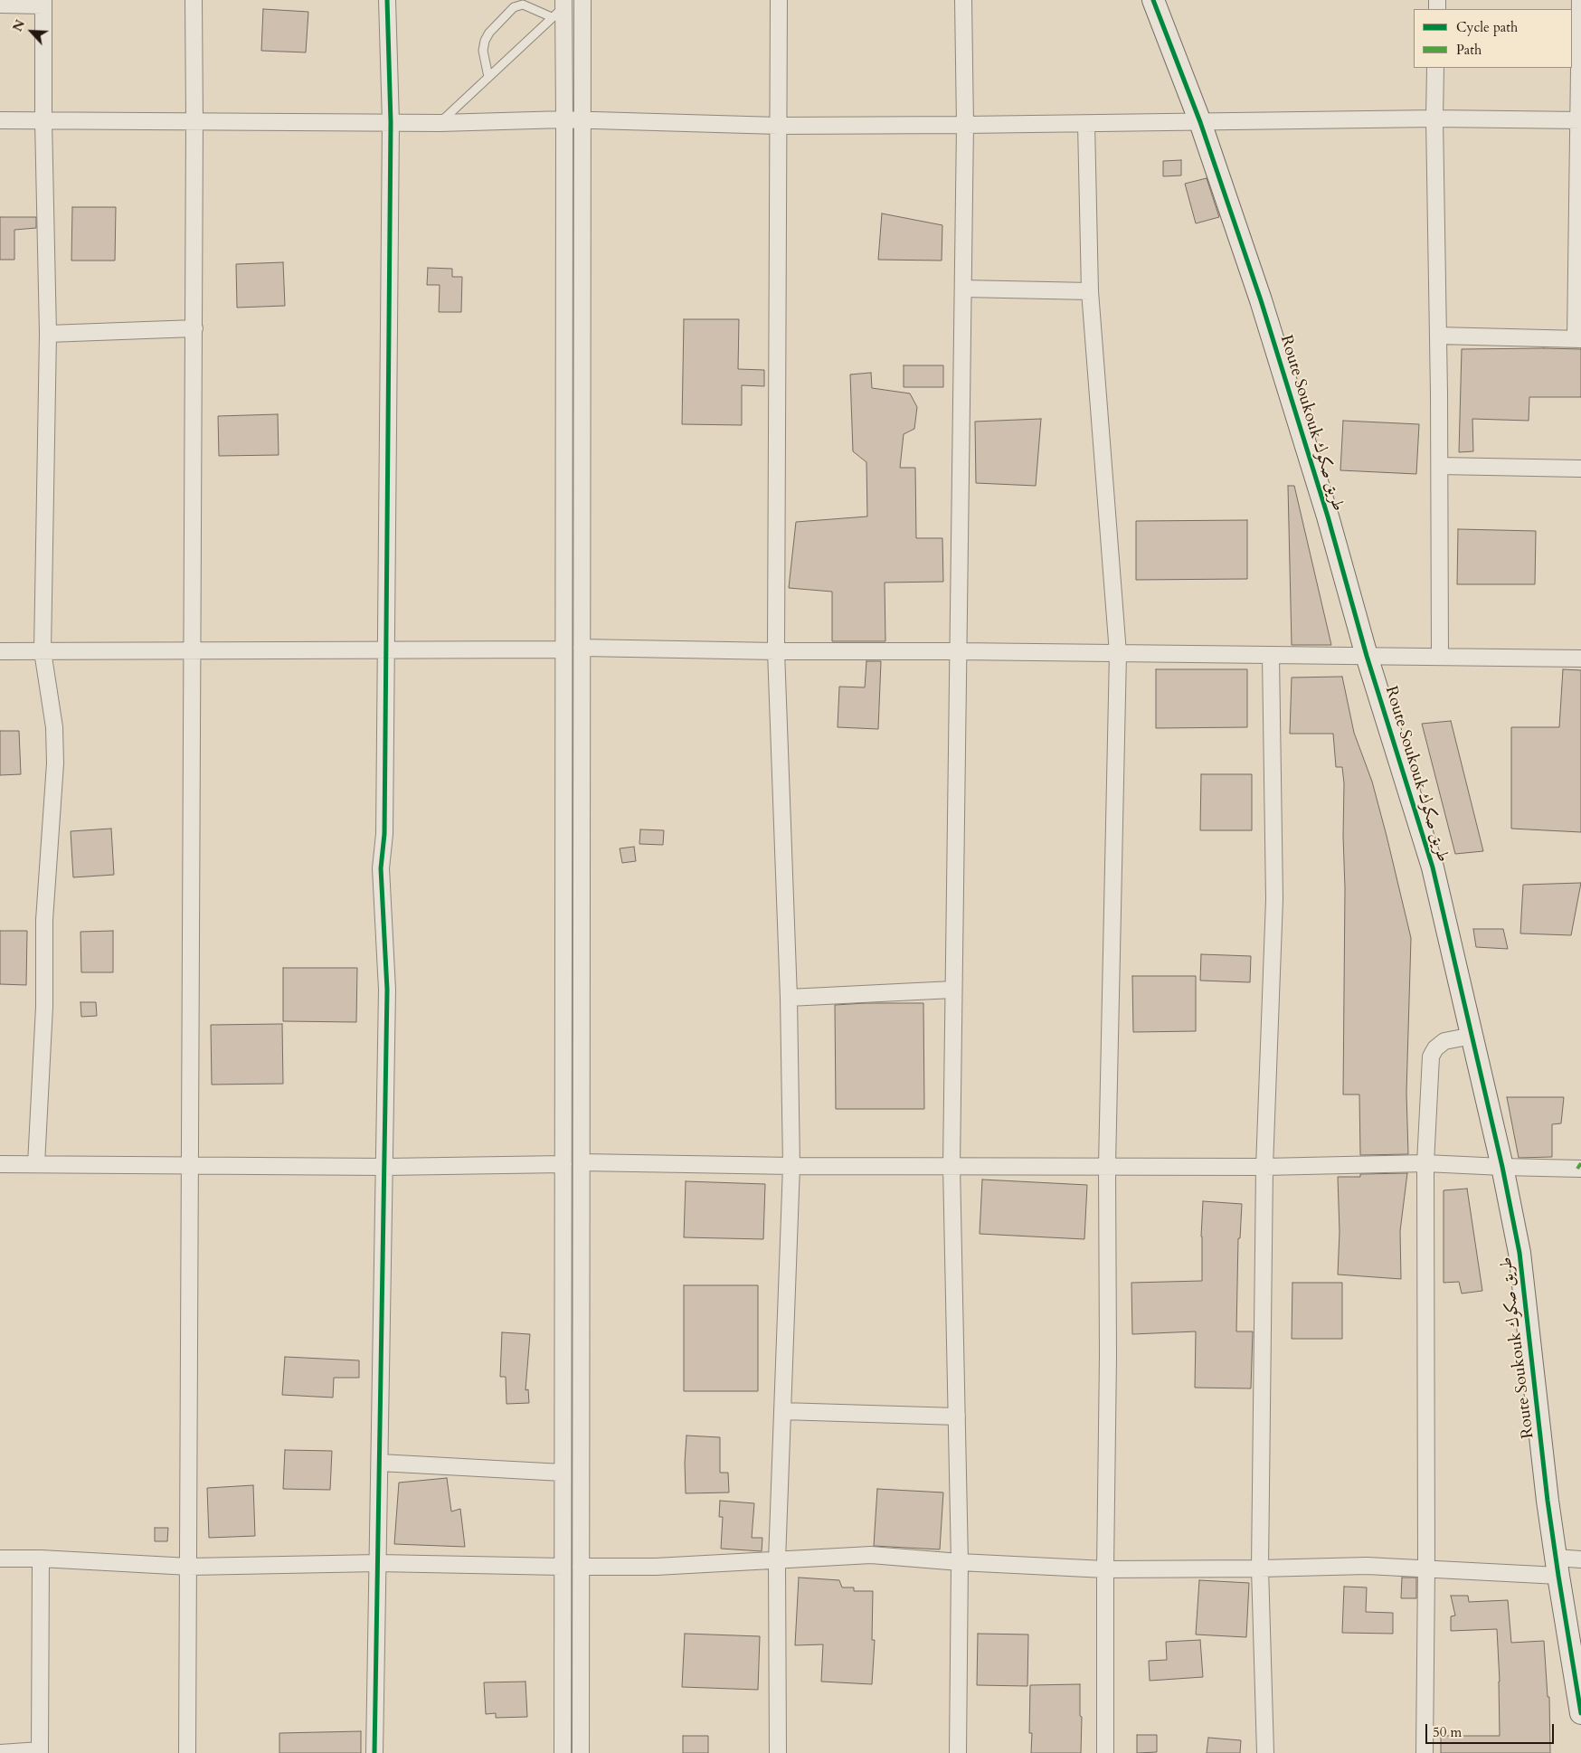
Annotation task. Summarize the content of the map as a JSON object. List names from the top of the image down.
{
  "streets": {
    "street": ["Route Soukouk طريق صكوك"]
  },
  "legend": ["Cycle path", "Path"],
  "scale_bar": "50 m",
  "north": "top left"
}
